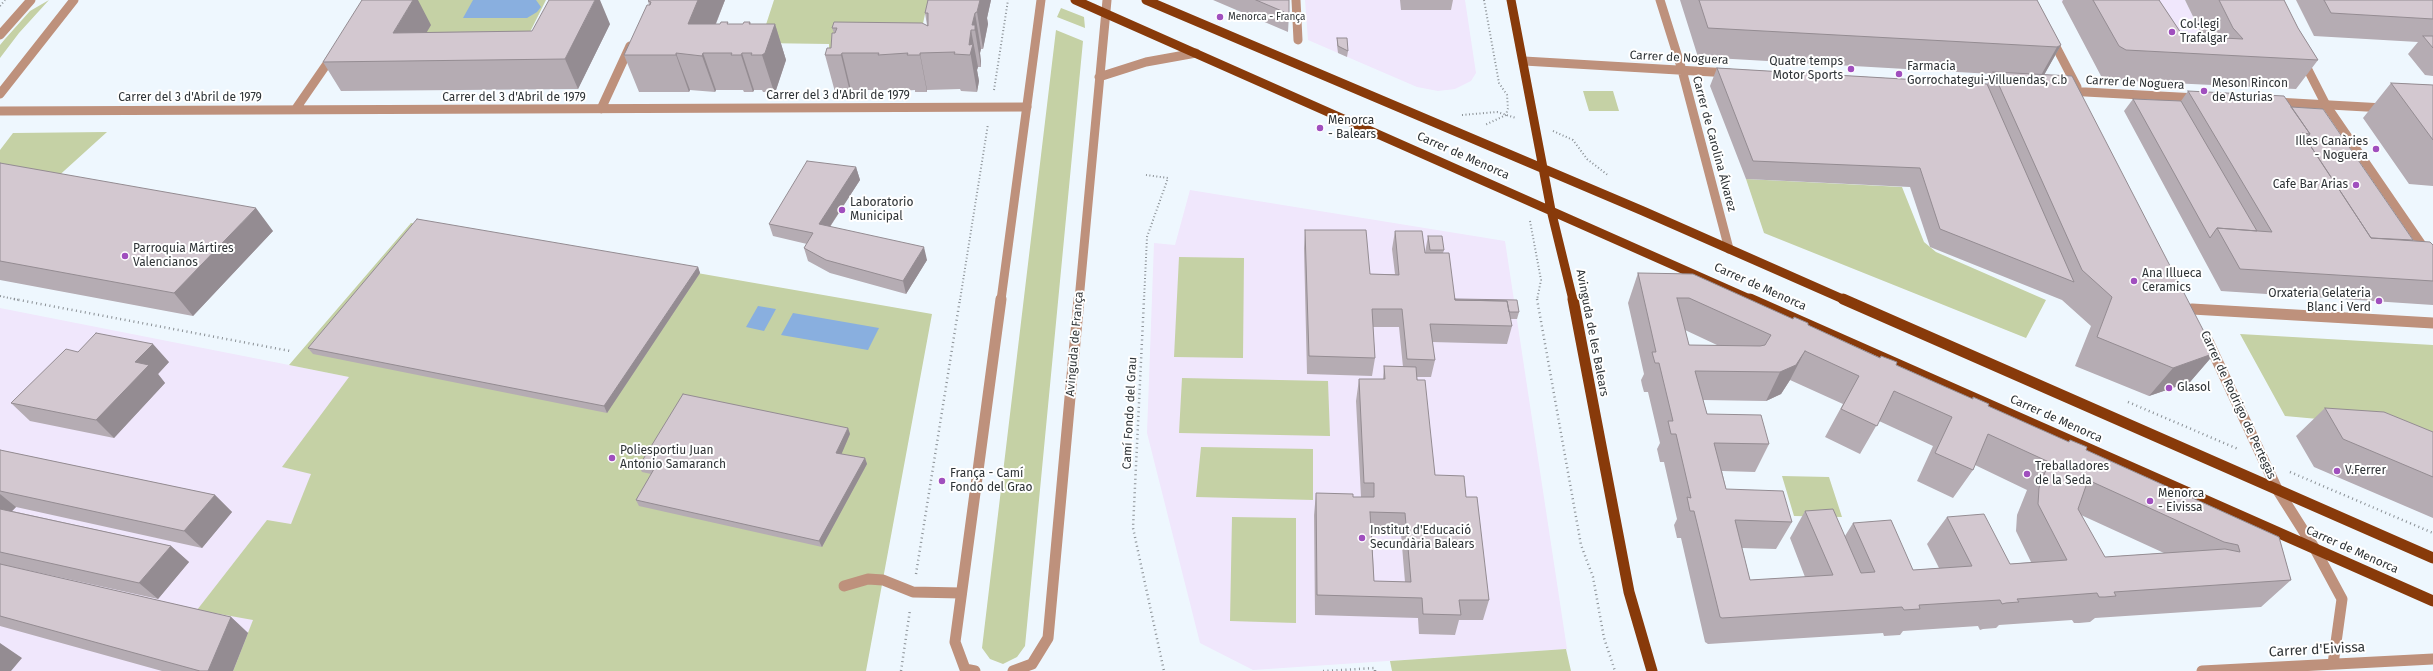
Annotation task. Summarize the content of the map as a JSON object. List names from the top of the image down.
{
  "streets": {
    "main road": ["Carrer de Menorca", "Avinguda de les Balears"],
    "street": [
      "Carrer de Noguera",
      "Carrer del 3 d'Abril de 1979",
      "Carrer de Carolina Álvarez",
      "Avinguda de França",
      "Carrer de Rodrigo de Pertegàs",
      "Carrer d'Eivissa"
    ],
    "path": ["Camí Fondo del Grau"]
  },
  "crossings": [
    ["Carrer de Noguera", "Carrer de Carolina Álvarez"],
    ["Carrer de Noguera", "Avinguda de les Balears"],
    ["Carrer de Carolina Álvarez", "Carrer de Menorca"],
    ["Carrer de Menorca", "Avinguda de les Balears"],
    ["Carrer de Menorca", "Avinguda de França"],
    ["Carrer de Menorca", "Carrer de Rodrigo de Pertegàs"],
    ["Carrer de Rodrigo de Pertegàs", "Carrer d'Eivissa"]
  ],
  "places": [
    "Menorca - França",
    "Col·legi Trafalgar",
    "Quatre temps Motor Sports",
    "Farmacia Gorrochategui-Villuendas, c.b",
    "Meson Rincon de Asturias",
    "Menorca - Balears",
    "Illes Canàries - Noguera",
    "Cafe Bar Arias",
    "Laboratorio Municipal",
    "Parroquia Mártires Valencianos",
    "Ana Illueca Ceramics",
    "Orxateria Gelateria Blanc i Verd",
    "Glasol",
    "Poliesportiu Juan Antonio Samaranch",
    "V.Ferrer",
    "Treballadores de la Seda",
    "França - Camí Fondo del Grao",
    "Menorca - Eivissa",
    "Institut d'Educació Secundària Balears"
  ]
}
